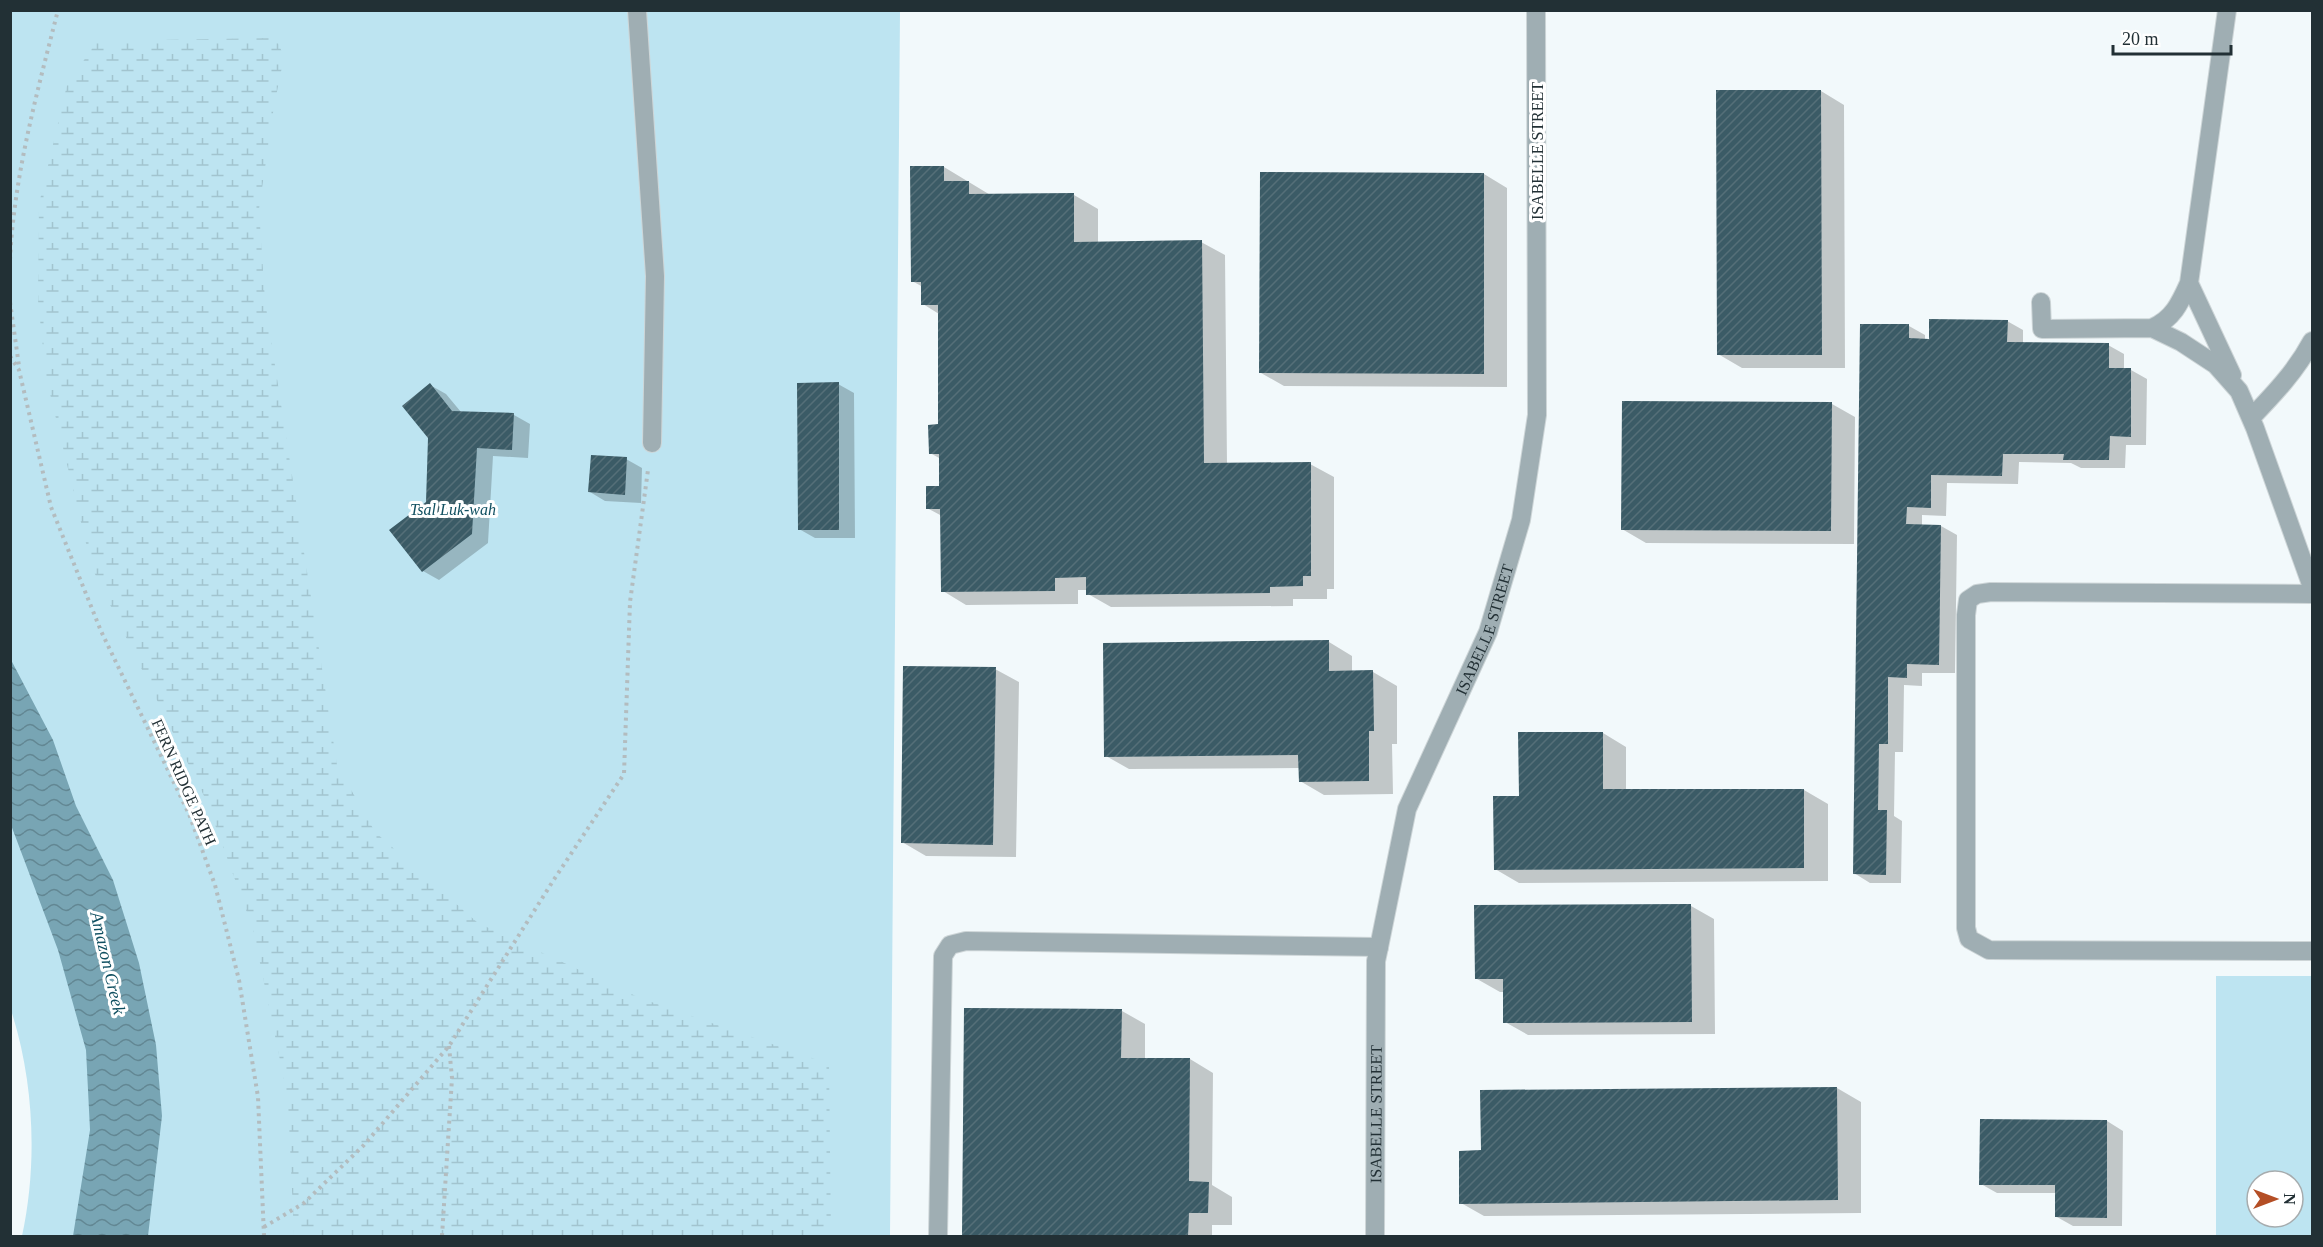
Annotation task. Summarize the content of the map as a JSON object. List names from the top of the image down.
{
  "streets": {
    "street": ["ISABELLE STREET"],
    "path": ["FERN RIDGE PATH"]
  },
  "water": ["Amazon Creek"],
  "parks": ["Tsal Luk-wah"],
  "scale_bar": "20 m",
  "north": "right"
}
